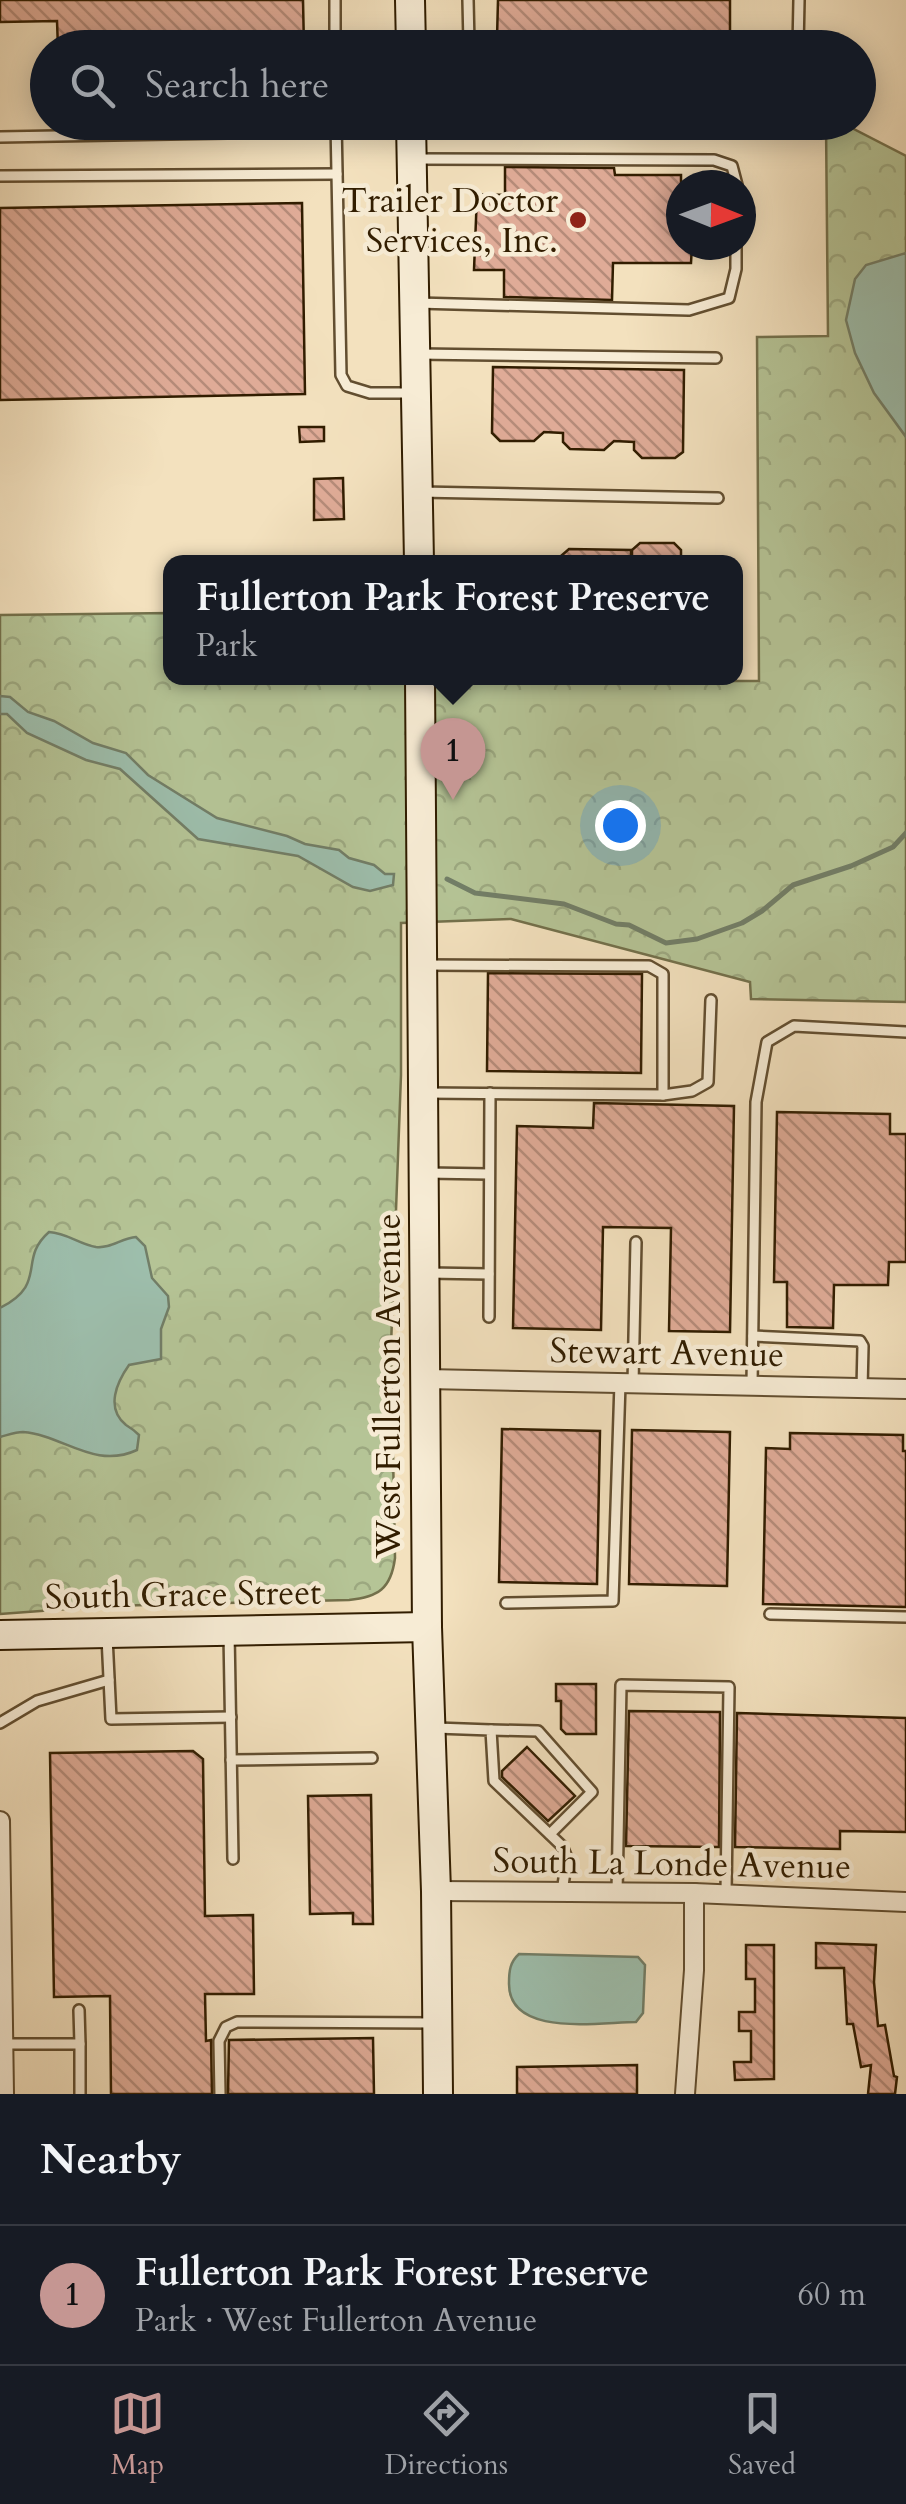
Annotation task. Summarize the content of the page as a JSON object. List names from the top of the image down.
{
  "streets": {
    "street": [
      "Stewart Avenue",
      "West Fullerton Avenue",
      "South Grace Street",
      "South La Londe Avenue"
    ]
  },
  "crossings": [
    ["Stewart Avenue", "West Fullerton Avenue"],
    ["West Fullerton Avenue", "South Grace Street"],
    ["West Fullerton Avenue", "South La Londe Avenue"]
  ],
  "places": ["Trailer Doctor Services, Inc."],
  "north": "right",
  "page": {
    "search": "Search here",
    "popup": ["Fullerton Park Forest Preserve", "Park"],
    "pins": "1",
    "heading": "Nearby",
    "list": [
      {
        "mark": "1",
        "name": "Fullerton Park Forest Preserve",
        "note": "Park · West Fullerton Avenue",
        "value": "60 m"
      }
    ],
    "nav": ["Map", "Directions", "Saved"]
  }
}
